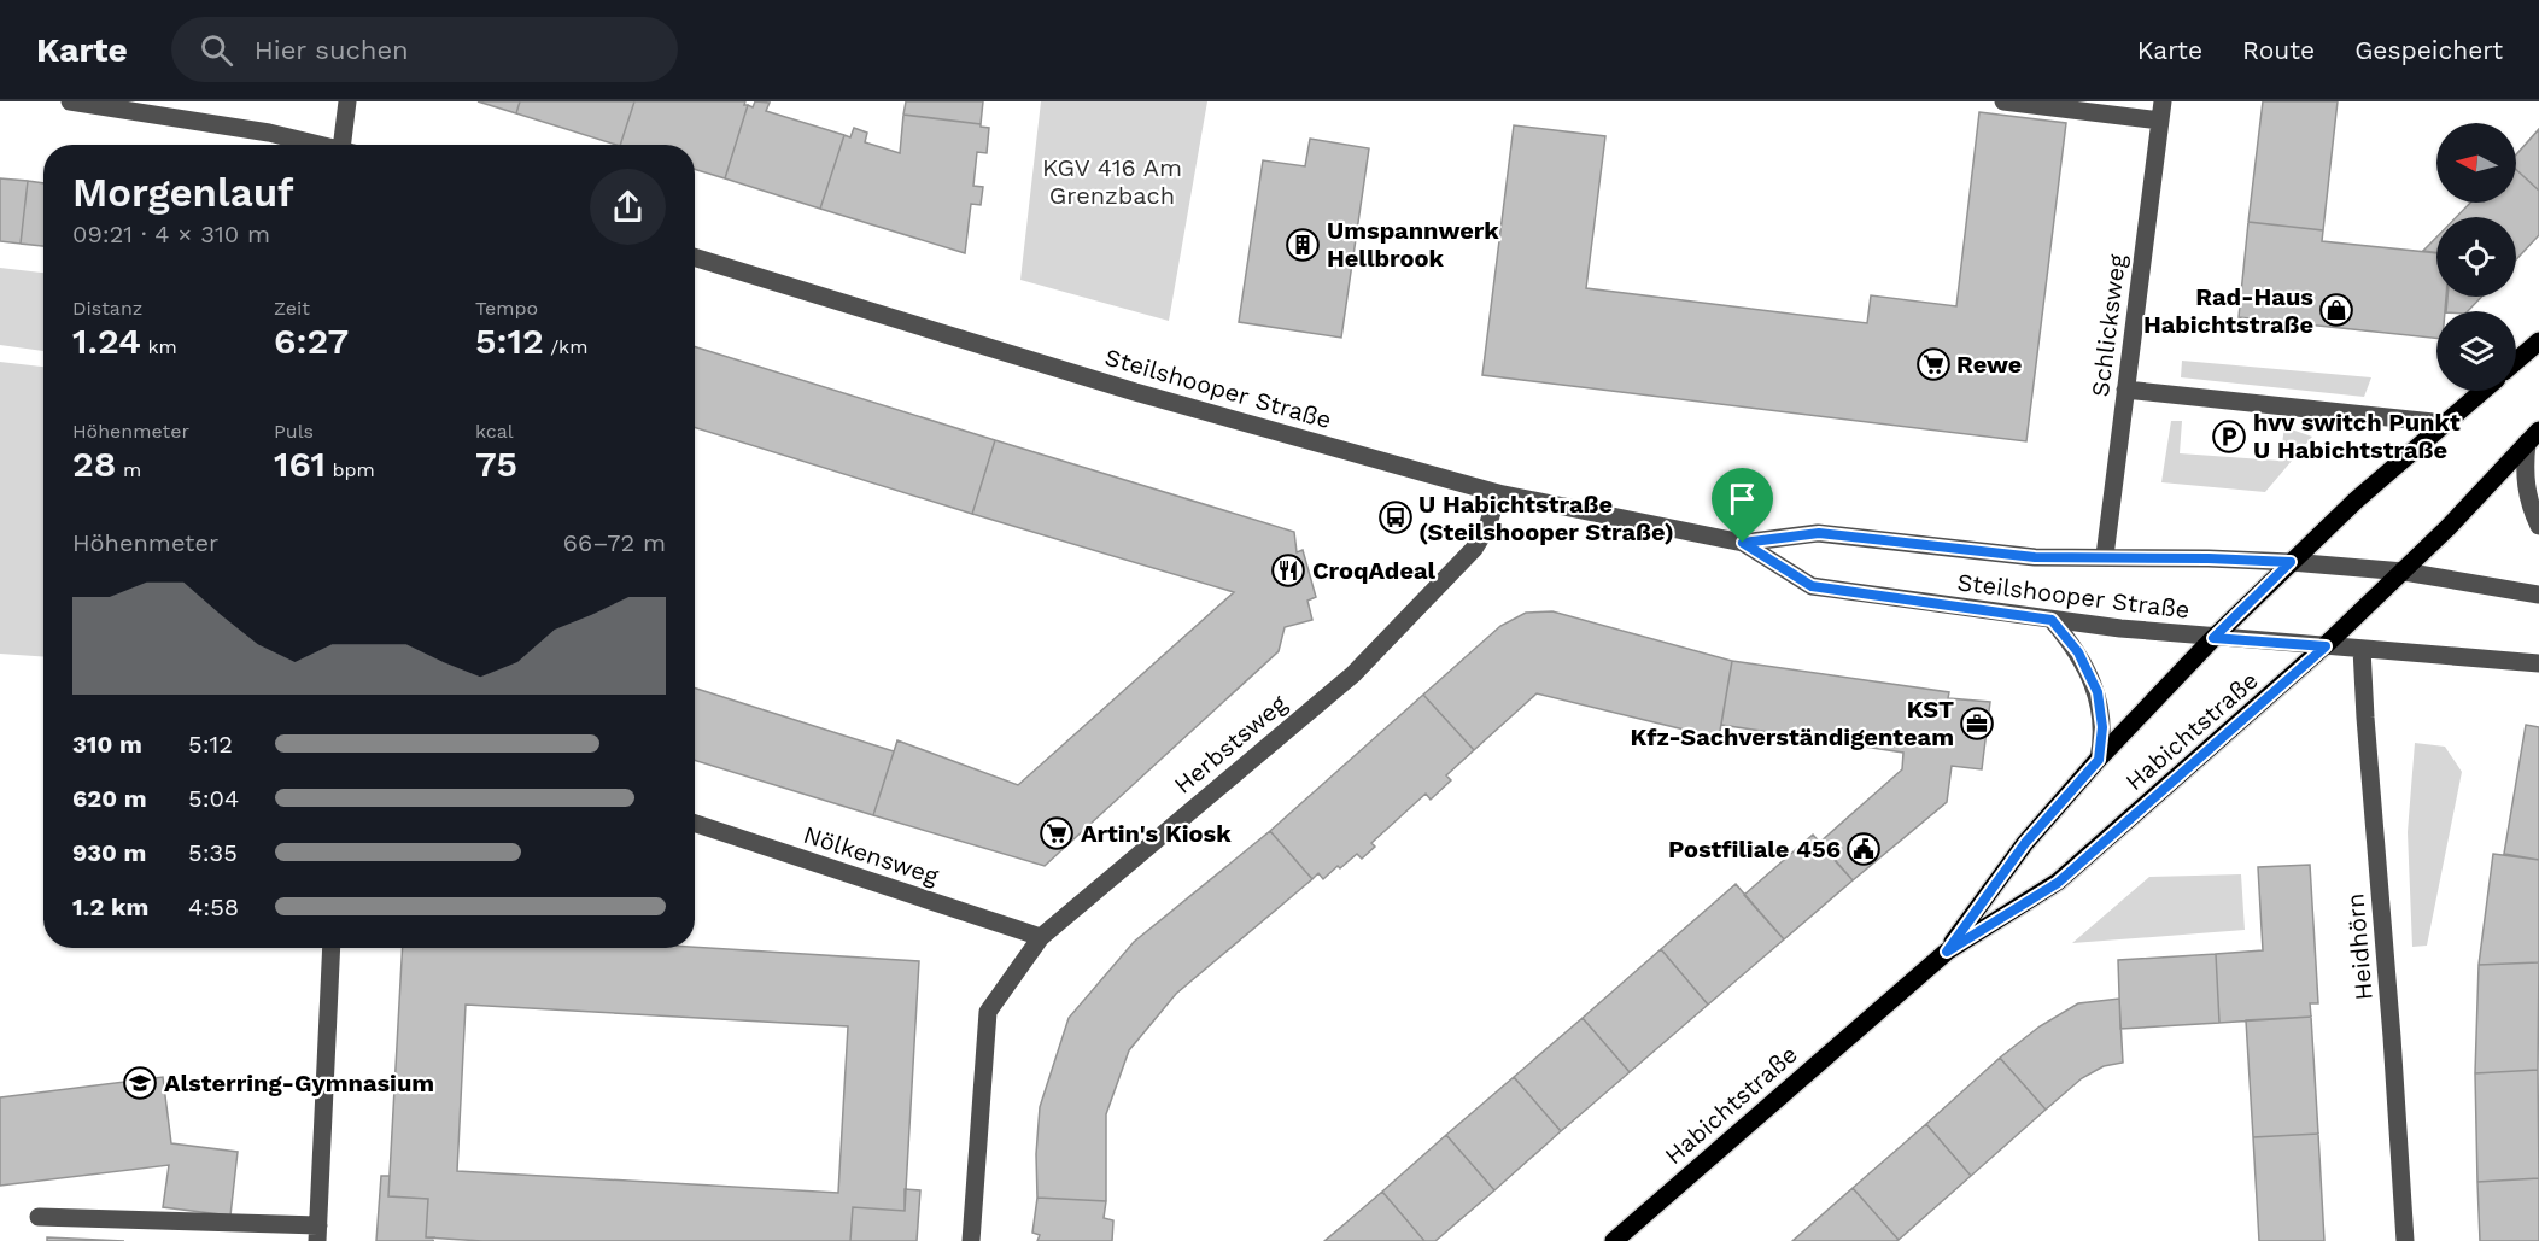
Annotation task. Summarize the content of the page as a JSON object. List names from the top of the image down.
{
  "streets": {
    "main road": ["Habichtstraße"],
    "street": [
      "Schlicksweg",
      "Steilshooper Straße",
      "Herbstsweg",
      "Nölkensweg",
      "Heidhörn"
    ]
  },
  "crossings": [
    ["Schlicksweg", "Steilshooper Straße"],
    ["Steilshooper Straße", "Habichtstraße"],
    ["Steilshooper Straße", "Herbstsweg"],
    ["Steilshooper Straße", "Heidhörn"],
    ["Herbstsweg", "Nölkensweg"]
  ],
  "parks": ["KGV 416 Am Grenzbach"],
  "places": {
    "building": ["Umspannwerk Hellbrook"],
    "shop": ["Rad-Haus Habichtstraße"],
    "supermarket": ["Rewe", "Artin's Kiosk"],
    "parking": ["hvv switch Punkt U Habichtstraße"],
    "bus stop": ["U Habichtstraße (Steilshooper Straße)"],
    "restaurant": ["CroqAdeal"],
    "office": ["KST Kfz-Sachverständigenteam"],
    "public building": ["Postfiliale 456"],
    "school or university": ["Alsterring-Gymnasium"]
  },
  "north": "left",
  "page": {
    "header": "Karte",
    "search": "Hier suchen",
    "nav": ["Karte", "Route", "Gespeichert"],
    "heading": ["Morgenlauf", "09:21 · 4 × 310 m"],
    "stats": [
      ["Distanz", "1.24 km"],
      ["Zeit", "6:27"],
      ["Tempo", "5:12 /km"],
      ["Höhenmeter", "28 m"],
      ["Puls", "161 bpm"],
      ["kcal", "75"]
    ],
    "chart": ["Höhenmeter", "66–72 m"],
    "list": [
      {
        "name": "310 m",
        "note": "5:12"
      },
      {
        "name": "620 m",
        "note": "5:04"
      },
      {
        "name": "930 m",
        "note": "5:35"
      },
      {
        "name": "1.2 km",
        "note": "4:58"
      }
    ]
  }
}
